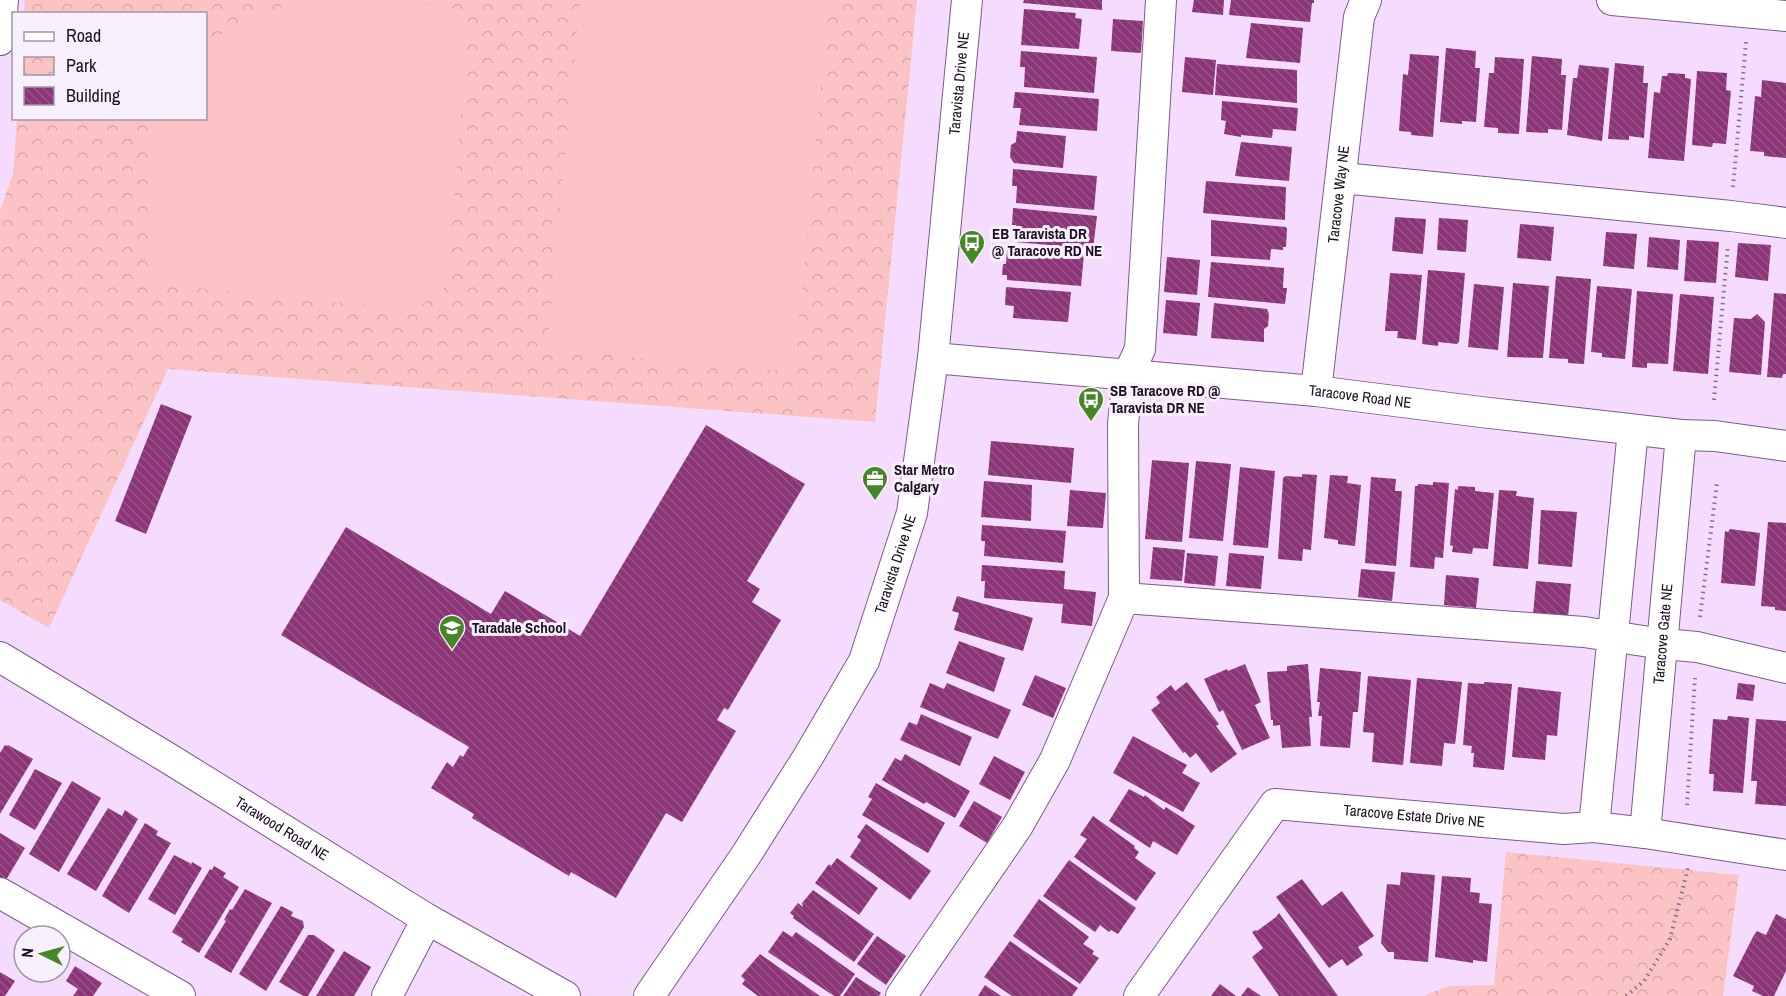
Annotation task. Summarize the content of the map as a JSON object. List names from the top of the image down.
{
  "streets": {
    "street": [
      "Taravista Drive NE",
      "Taracove Way NE",
      "Taracove Road NE",
      "Taracove Gate NE",
      "Taracove Estate Drive NE",
      "Tarawood Road NE"
    ]
  },
  "crossings": [
    ["Taravista Drive NE", "Taracove Road NE"],
    ["Taracove Way NE", "Taracove Road NE"],
    ["Taracove Road NE", "Taracove Gate NE"],
    ["Taracove Gate NE", "Taracove Estate Drive NE"]
  ],
  "places": {
    "bus stop": ["EB Taravista DR @ Taracove RD NE", "SB Taracove RD @ Taravista DR NE"],
    "office": ["Star Metro Calgary"],
    "school or university": ["Taradale School"]
  },
  "legend": ["Road", "Park", "Building"],
  "north": "left"
}
